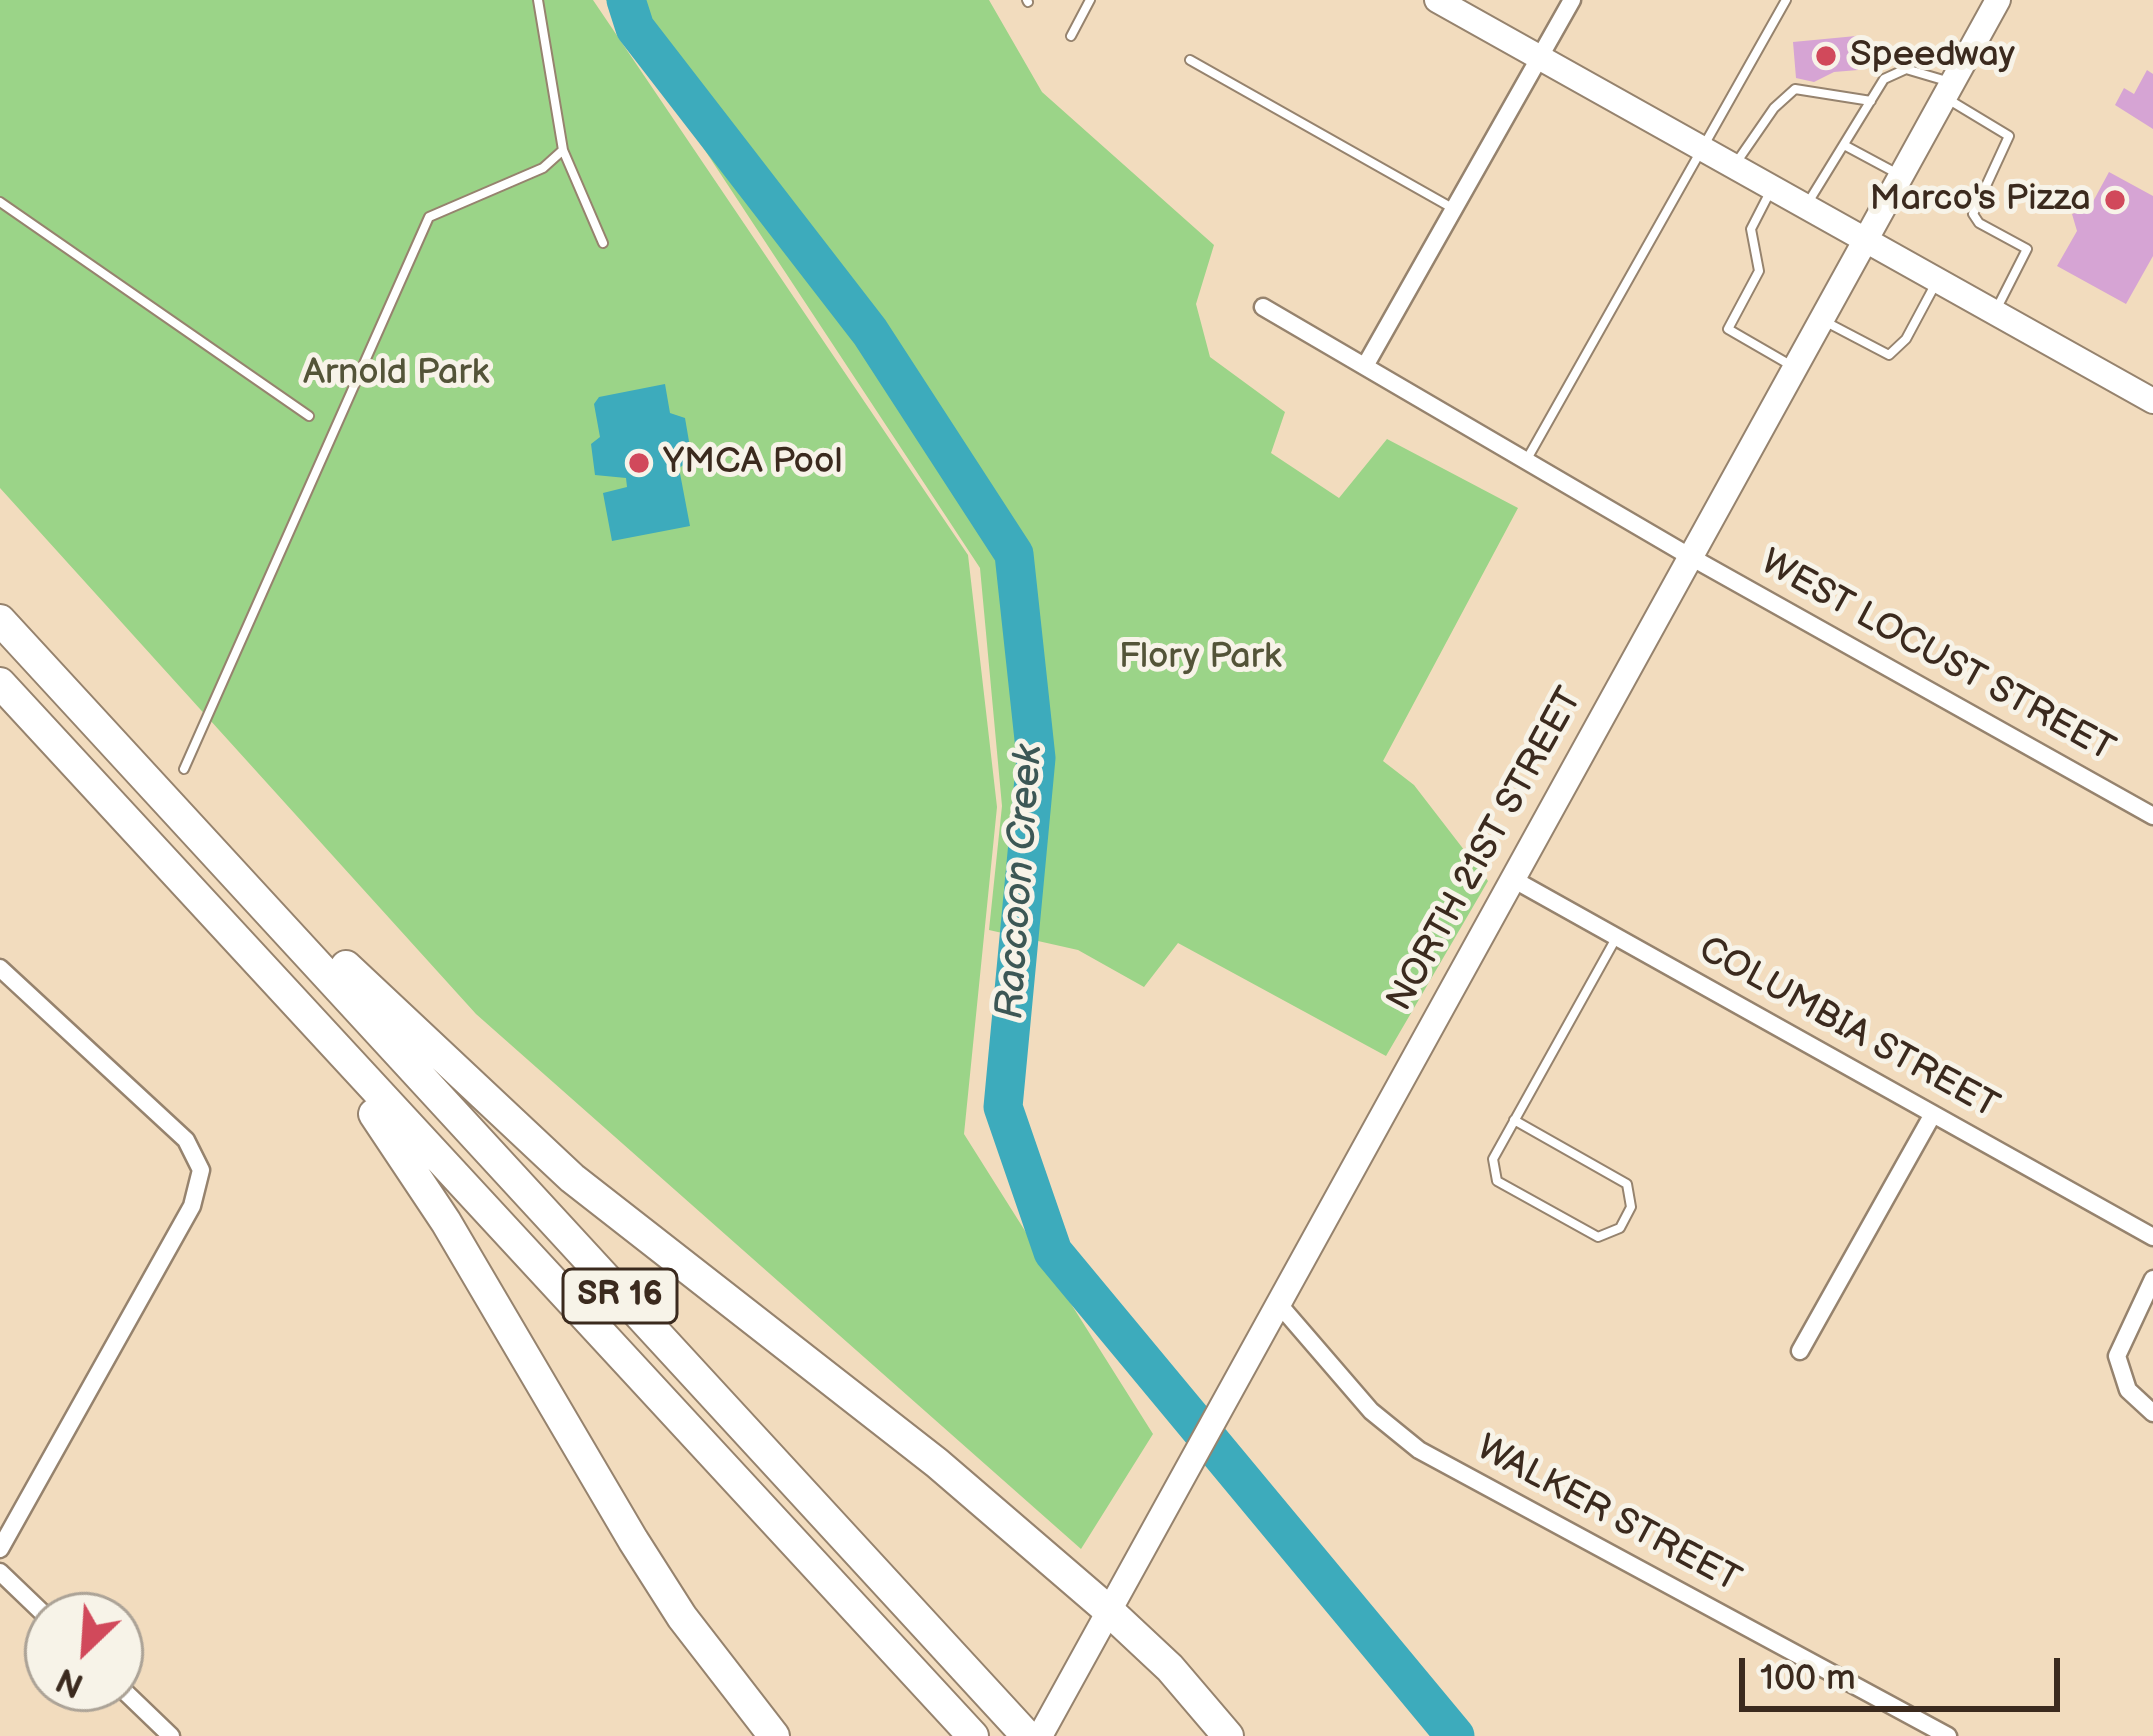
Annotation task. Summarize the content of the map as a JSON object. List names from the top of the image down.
{
  "streets": {
    "highway": ["SR 16"],
    "main road": ["NORTH 21ST STREET"],
    "street": ["WEST LOCUST STREET", "COLUMBIA STREET", "WALKER STREET"]
  },
  "crossings": [
    ["WEST LOCUST STREET", "NORTH 21ST STREET"],
    ["NORTH 21ST STREET", "COLUMBIA STREET"],
    ["NORTH 21ST STREET", "WALKER STREET"]
  ],
  "water": ["Raccoon Creek"],
  "parks": ["Arnold Park", "Flory Park"],
  "places": ["Speedway", "Marco's Pizza", "YMCA Pool"],
  "scale_bar": "100 m",
  "north": "bottom left"
}
